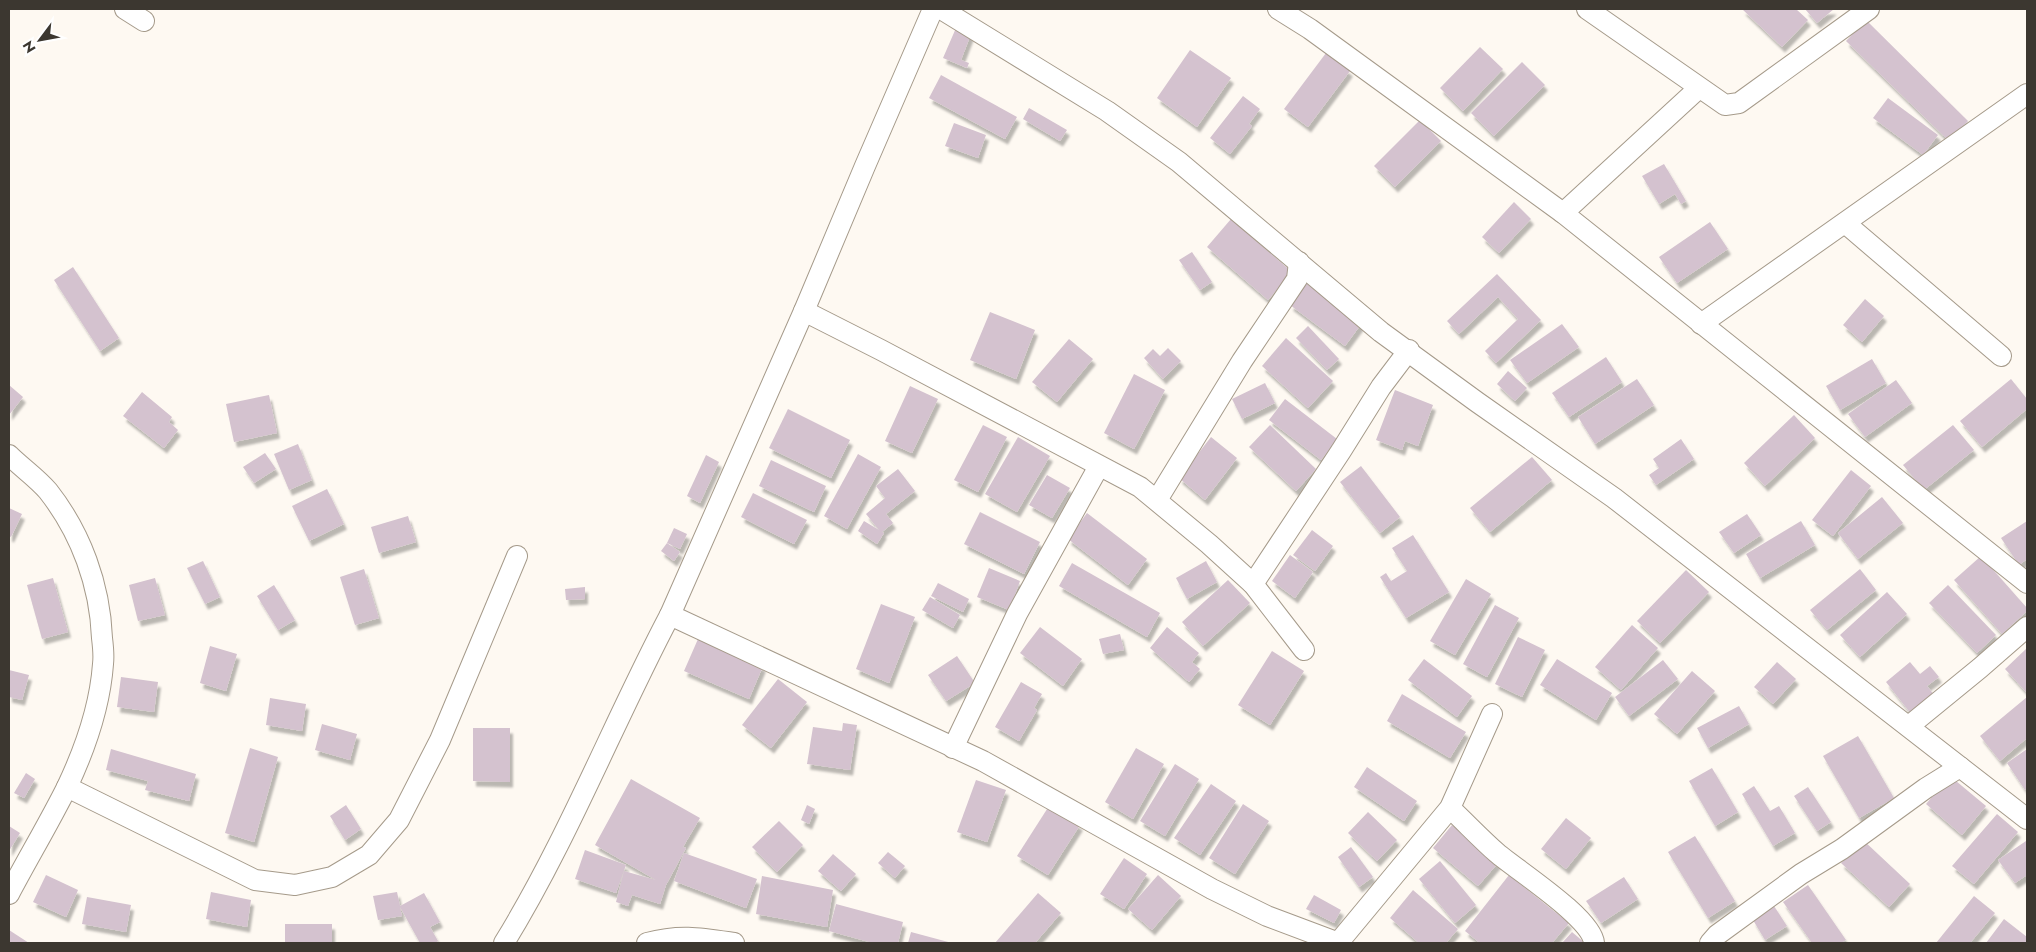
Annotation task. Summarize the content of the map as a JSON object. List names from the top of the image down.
{
  "north": "bottom left"
}
